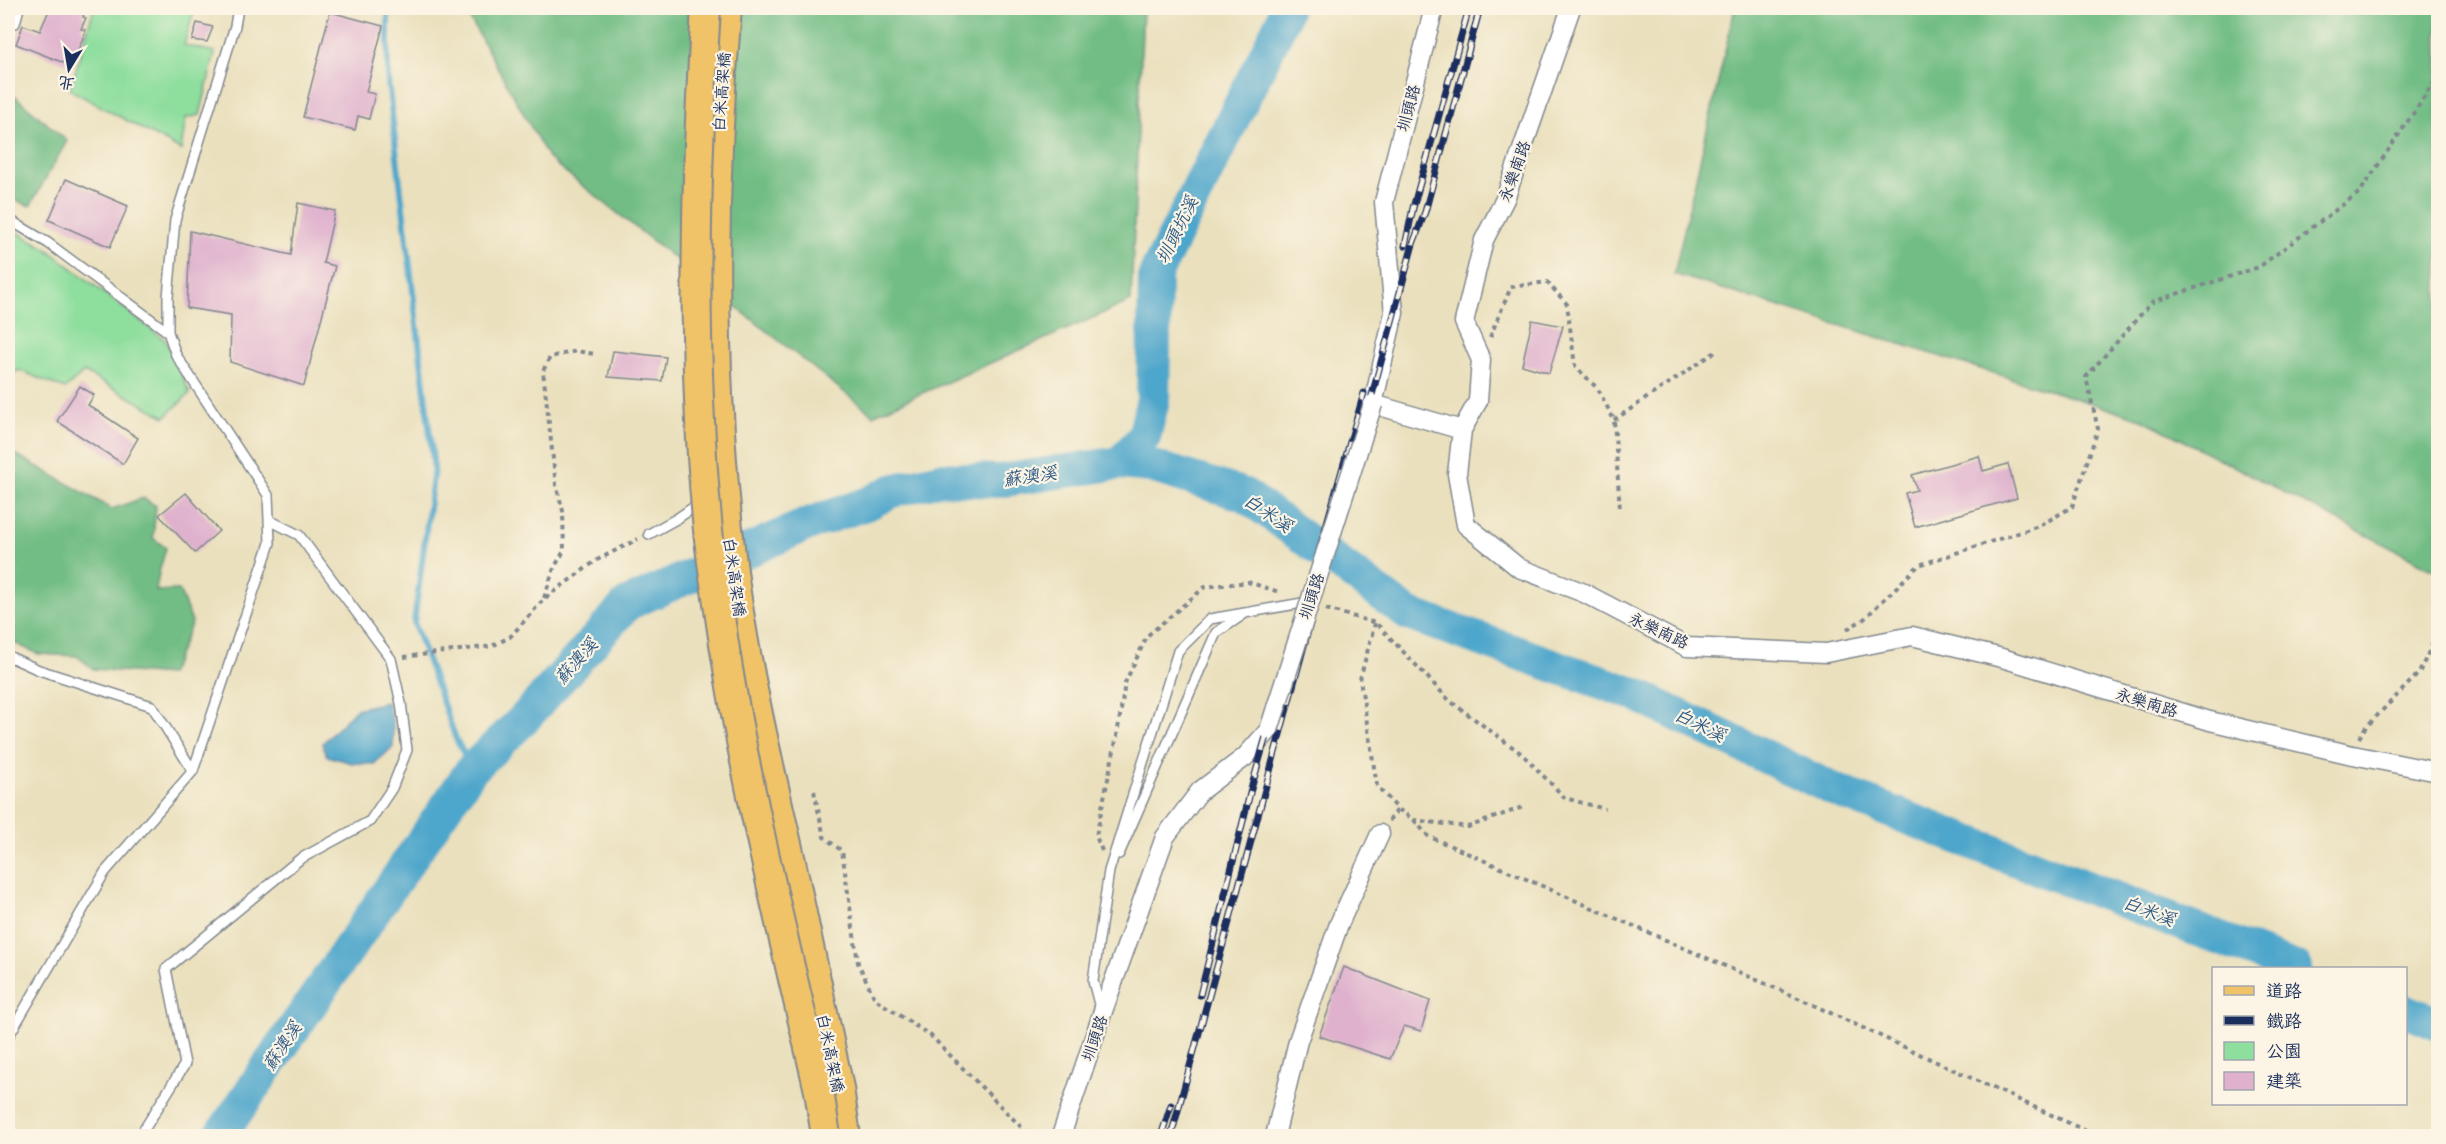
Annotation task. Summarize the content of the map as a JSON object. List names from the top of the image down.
{
  "streets": {
    "main road": ["白米高架橋"],
    "street": ["圳頭路", "永樂南路"]
  },
  "water": ["圳頭坑溪", "蘇澳溪", "白米溪"],
  "legend": [
    "道路",
    "鐵路",
    "公園",
    "建築"
  ],
  "north": "bottom"
}
